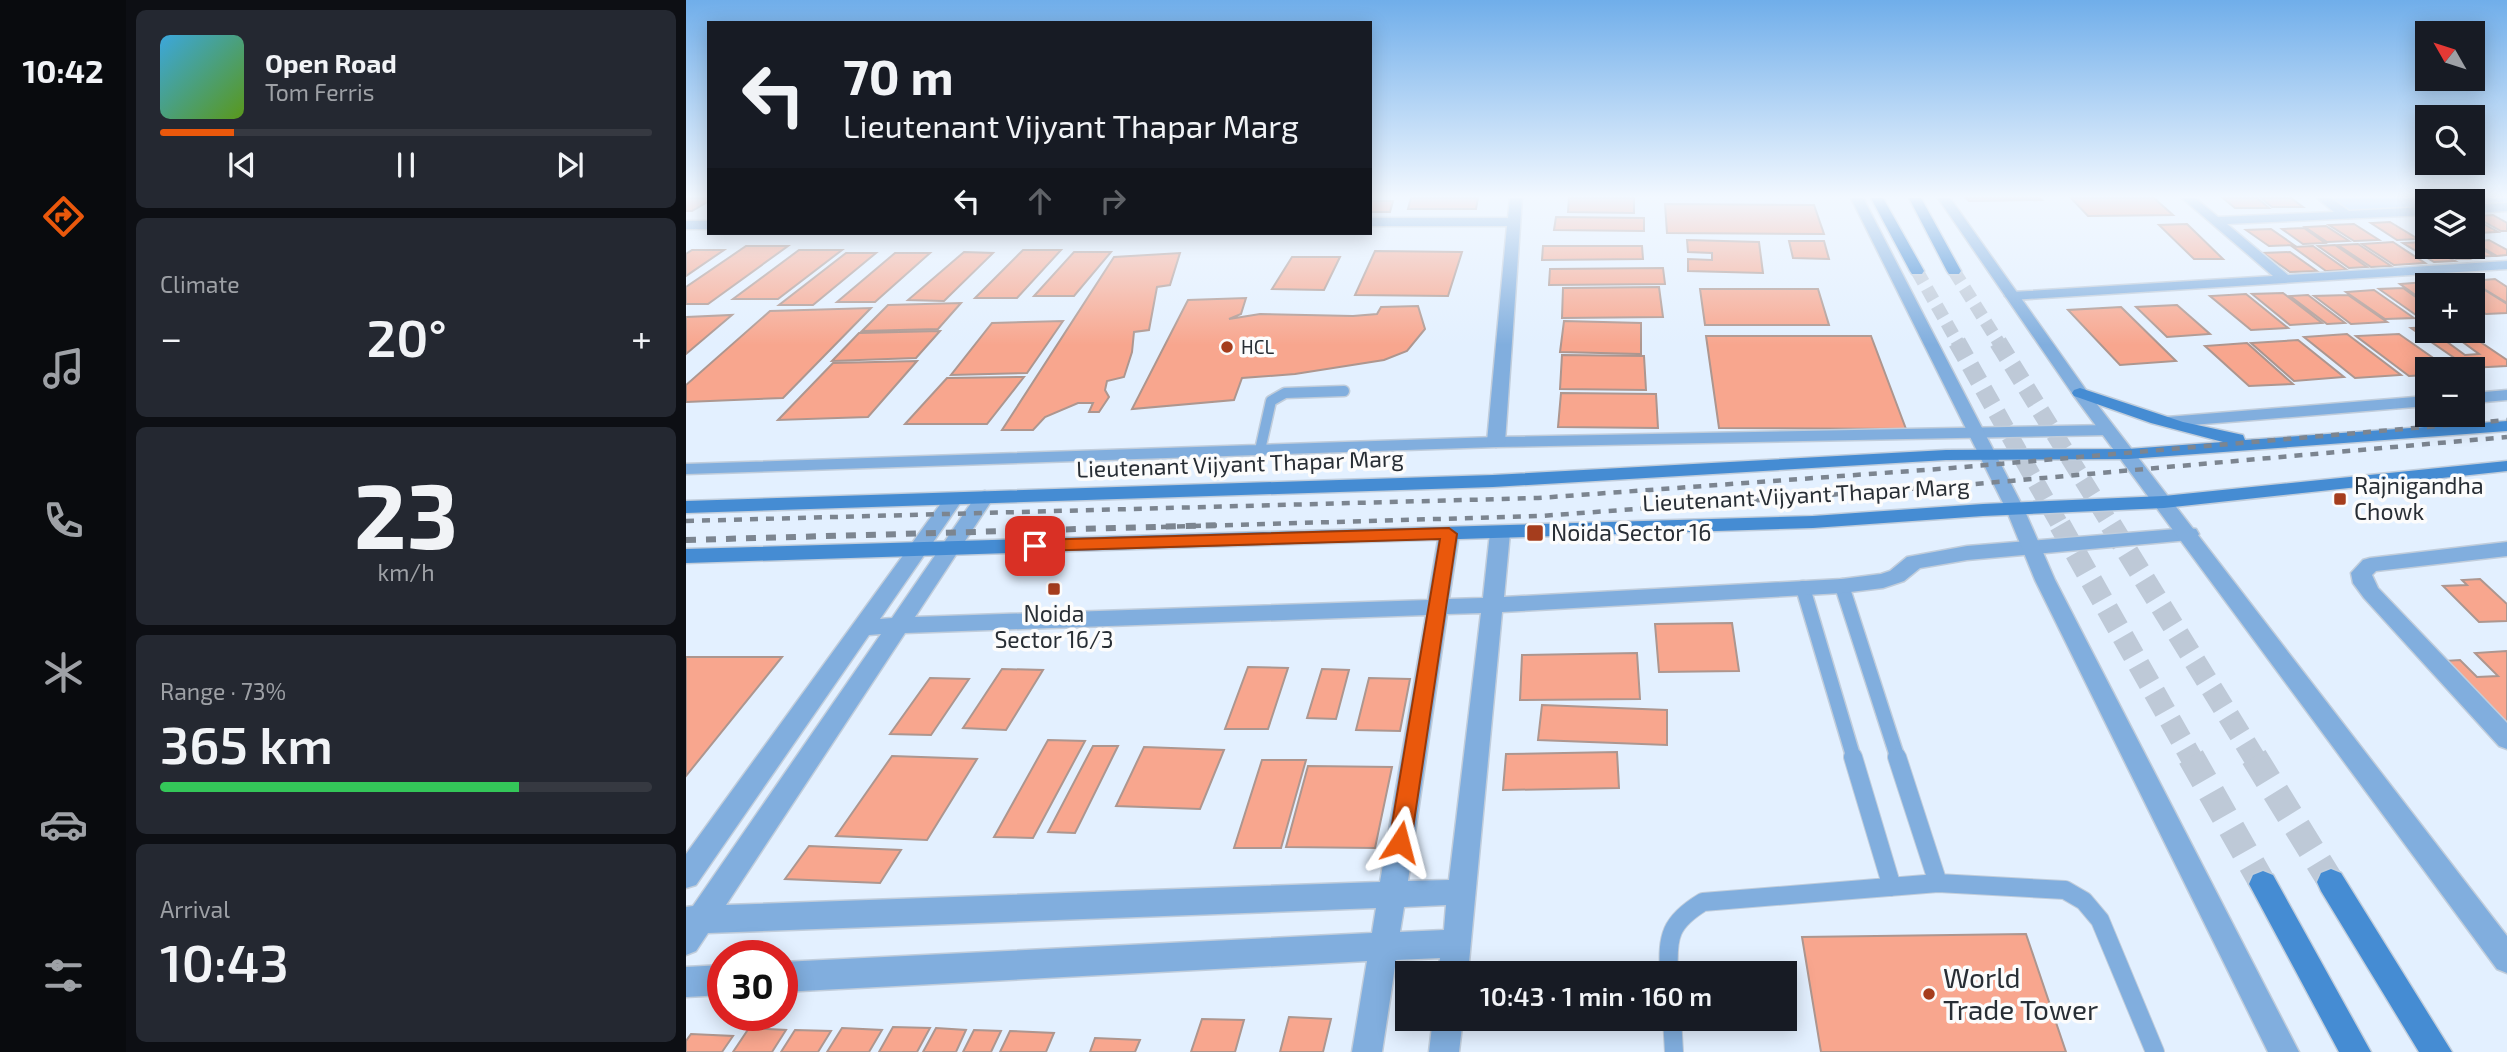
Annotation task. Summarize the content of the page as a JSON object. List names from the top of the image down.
{
  "streets": {
    "main road": ["Lieutenant Vijyant Thapar Marg"]
  },
  "places": {
    "other": ["HCL", "World Trade Tower"],
    "transit": ["Rajnigandha Chowk", "Noida Sector 16", "Noida Sector 16/3"]
  },
  "north": "top left",
  "page": {
    "tabs": "10:42",
    "map_buttons": ["+", "−"],
    "turn": ["70 m", "Lieutenant Vijyant Thapar Marg"],
    "song": ["Open Road", "Tom Ferris"],
    "tile": [
      "Climate",
      ["23", "km/h"],
      ["Range · 73%", "365 km"],
      ["Arrival", "10:43"]
    ],
    "heat": ["−", "20°", "+"],
    "limit": "30",
    "trip": "10:43 · 1 min · 160 m"
  }
}
